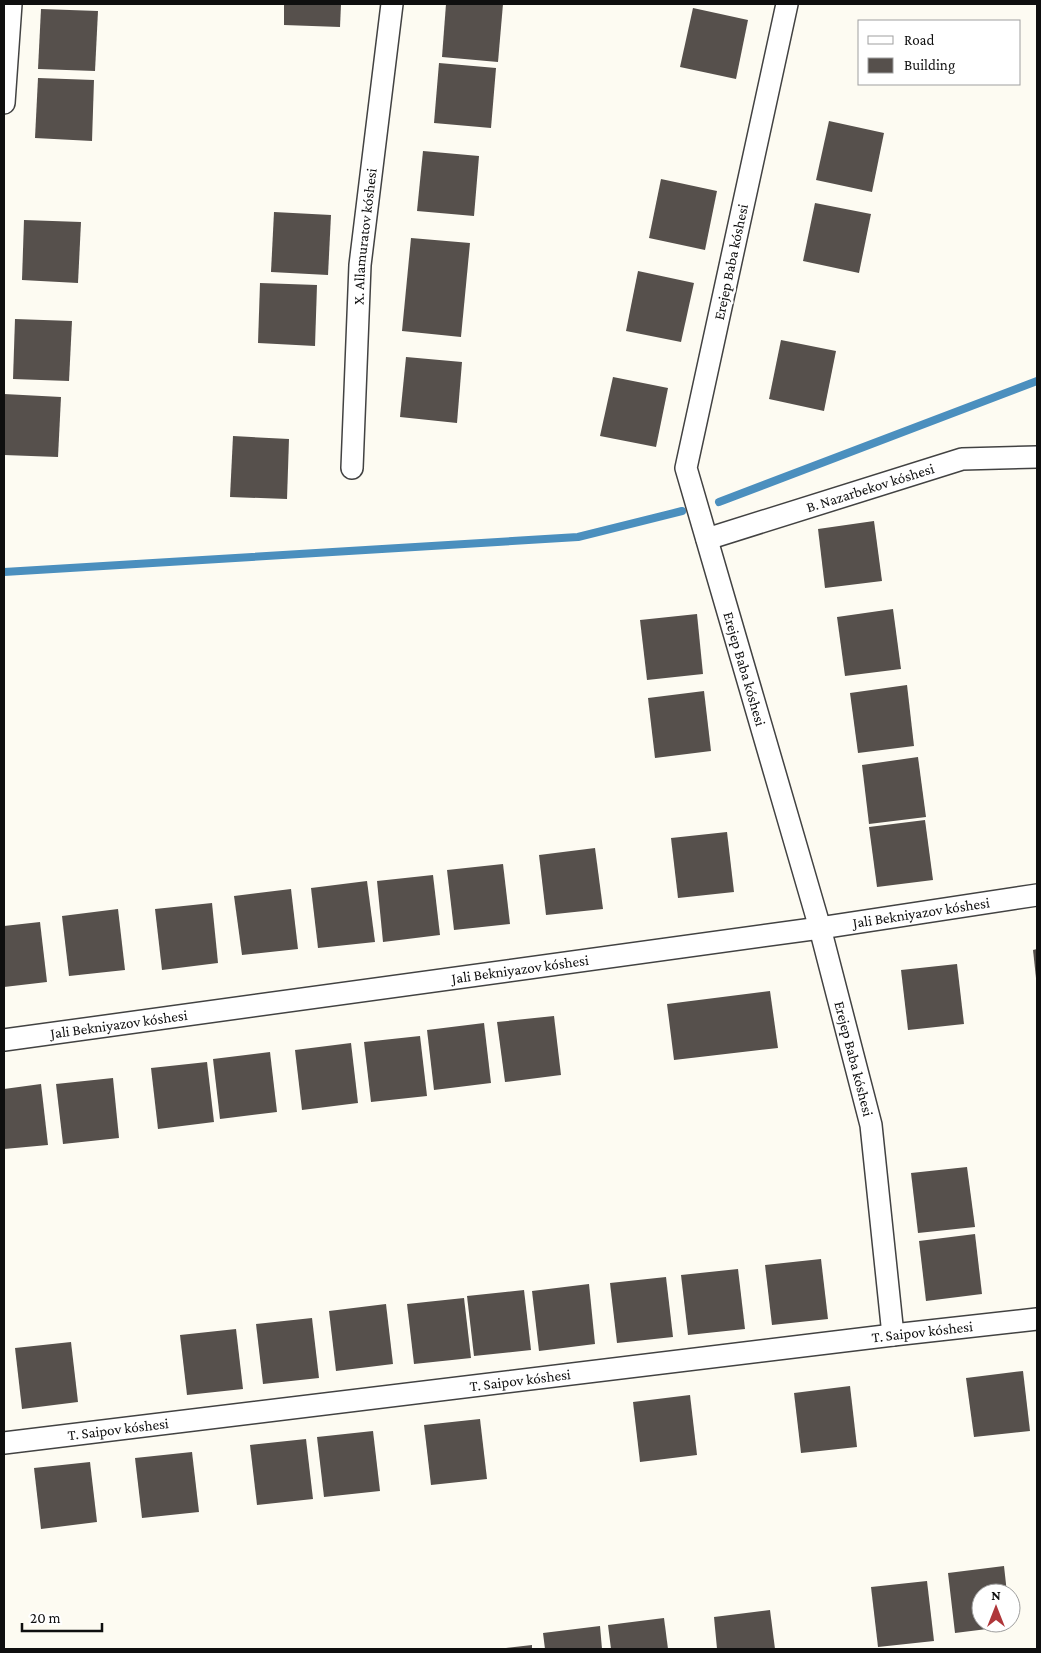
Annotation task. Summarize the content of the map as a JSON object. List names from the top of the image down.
{
  "streets": {
    "street": [
      "X. Allamuratov kóshesi",
      "Erejep Baba kóshesi",
      "B. Nazarbekov kóshesi",
      "Jali Bekniyazov kóshesi",
      "T. Saipov kóshesi"
    ]
  },
  "crossings": [
    ["Erejep Baba kóshesi", "B. Nazarbekov kóshesi"],
    ["Erejep Baba kóshesi", "Jali Bekniyazov kóshesi"],
    ["Erejep Baba kóshesi", "T. Saipov kóshesi"]
  ],
  "legend": ["Road", "Building"],
  "scale_bar": "20 m",
  "north": "top"
}
